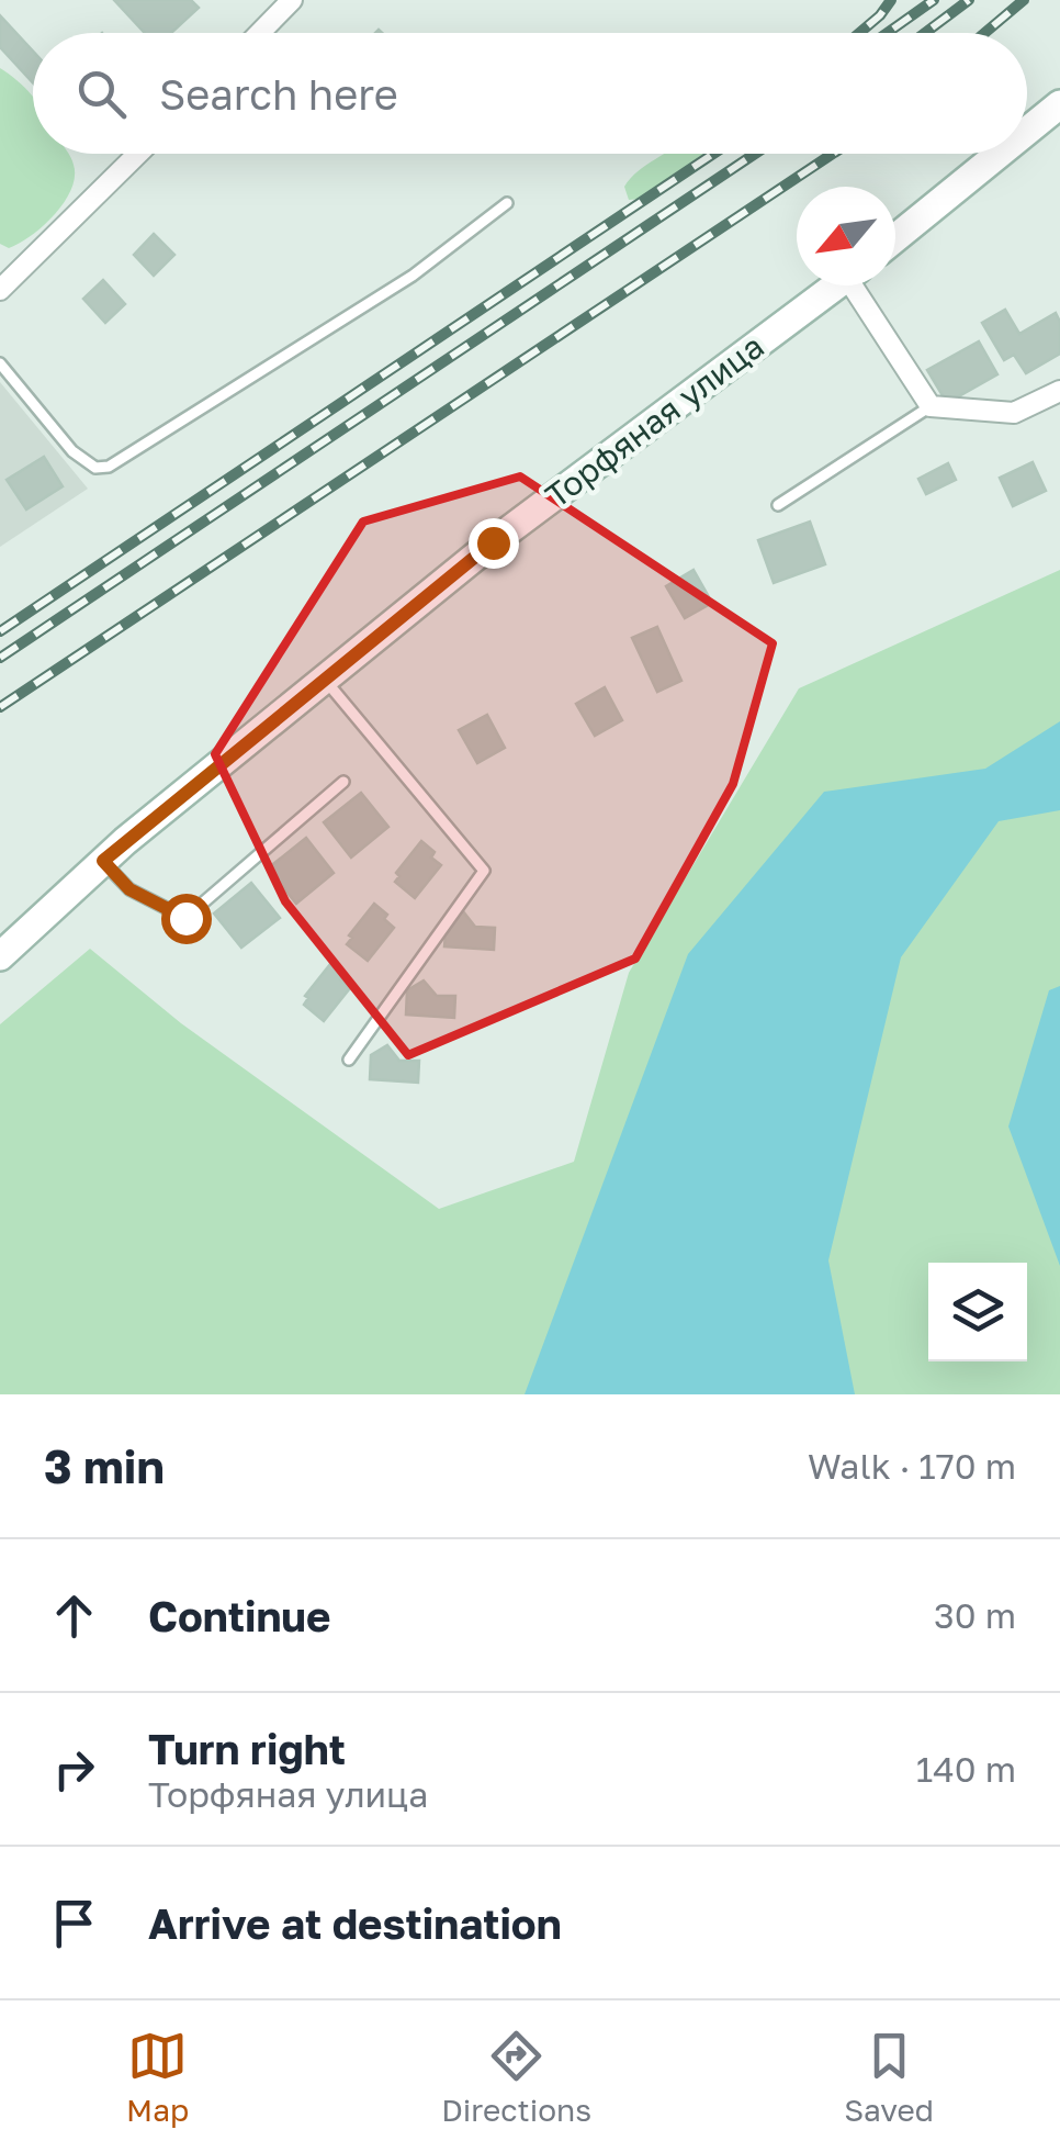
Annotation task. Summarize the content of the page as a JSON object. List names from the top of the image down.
{
  "streets": {
    "street": ["Торфяная улица"]
  },
  "north": "bottom left",
  "page": {
    "search": "Search here",
    "heading": ["3 min", "Walk · 170 m"],
    "list": [
      ["Continue", "30 m"],
      ["Turn right", "Торфяная улица", "140 m"],
      "Arrive at destination"
    ],
    "nav": ["Map", "Directions", "Saved"]
  }
}
